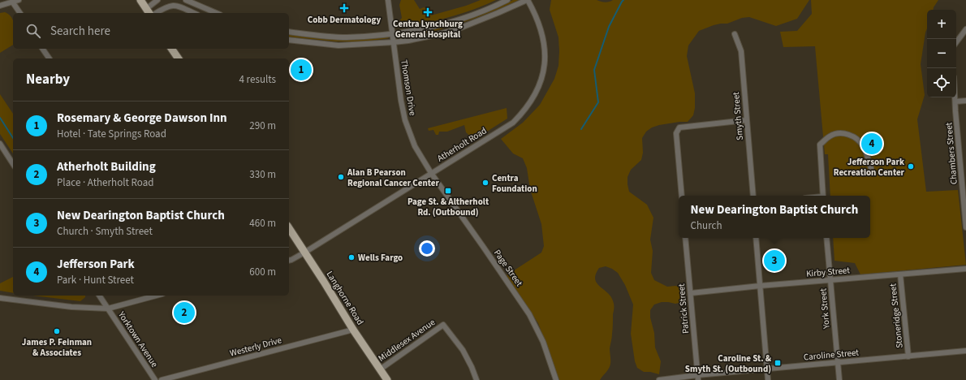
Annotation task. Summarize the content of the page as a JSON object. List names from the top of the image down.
{
  "streets": {
    "main road": ["Langhorne Road"],
    "street": [
      "Thomson Drive",
      "Smyth Street",
      "Atherholt Road",
      "Chambers Street",
      "Page Street",
      "Kirby Street",
      "Patrick Street",
      "York Street",
      "Stoneridge Street",
      "Yorktown Avenue",
      "Middlesex Avenue",
      "Westerly Drive",
      "Caroline Street"
    ]
  },
  "crossings": [
    ["Thomson Drive", "Atherholt Road"],
    ["Thomson Drive", "Page Street"],
    ["Atherholt Road", "Page Street"],
    ["Atherholt Road", "Langhorne Road"],
    ["Kirby Street", "Patrick Street"],
    ["Kirby Street", "York Street"],
    ["Kirby Street", "Stoneridge Street"],
    ["Langhorne Road", "Middlesex Avenue"],
    ["Langhorne Road", "Westerly Drive"],
    ["Patrick Street", "Caroline Street"],
    ["York Street", "Caroline Street"],
    ["Stoneridge Street", "Caroline Street"]
  ],
  "places": {
    "health": ["Cobb Dermatology", "Centra Lynchburg General Hospital"],
    "other": [
      "Jefferson Park Recreation Center",
      "Alan B Pearson Regional Cancer Center",
      "Centra Foundation",
      "Wells Fargo",
      "James P. Feinman & Associates"
    ],
    "transit": ["Page St. & Altherholt Rd. (Outbound)", "Caroline St. & Smyth St. (Outbound)"]
  },
  "page": {
    "map_buttons": ["+", "−"],
    "search": "Search here",
    "pins": [
      "1",
      "4",
      "3",
      "2"
    ],
    "heading": ["Nearby", "4 results"],
    "list": [
      {
        "mark": "1",
        "name": "Rosemary & George Dawson Inn",
        "note": "Hotel · Tate Springs Road",
        "value": "290 m"
      },
      {
        "mark": "2",
        "name": "Atherholt Building",
        "note": "Place · Atherholt Road",
        "value": "330 m"
      },
      {
        "mark": "3",
        "name": "New Dearington Baptist Church",
        "note": "Church · Smyth Street",
        "value": "460 m"
      },
      {
        "mark": "4",
        "name": "Jefferson Park",
        "note": "Park · Hunt Street",
        "value": "600 m"
      }
    ],
    "popup": ["New Dearington Baptist Church", "Church"]
  }
}
